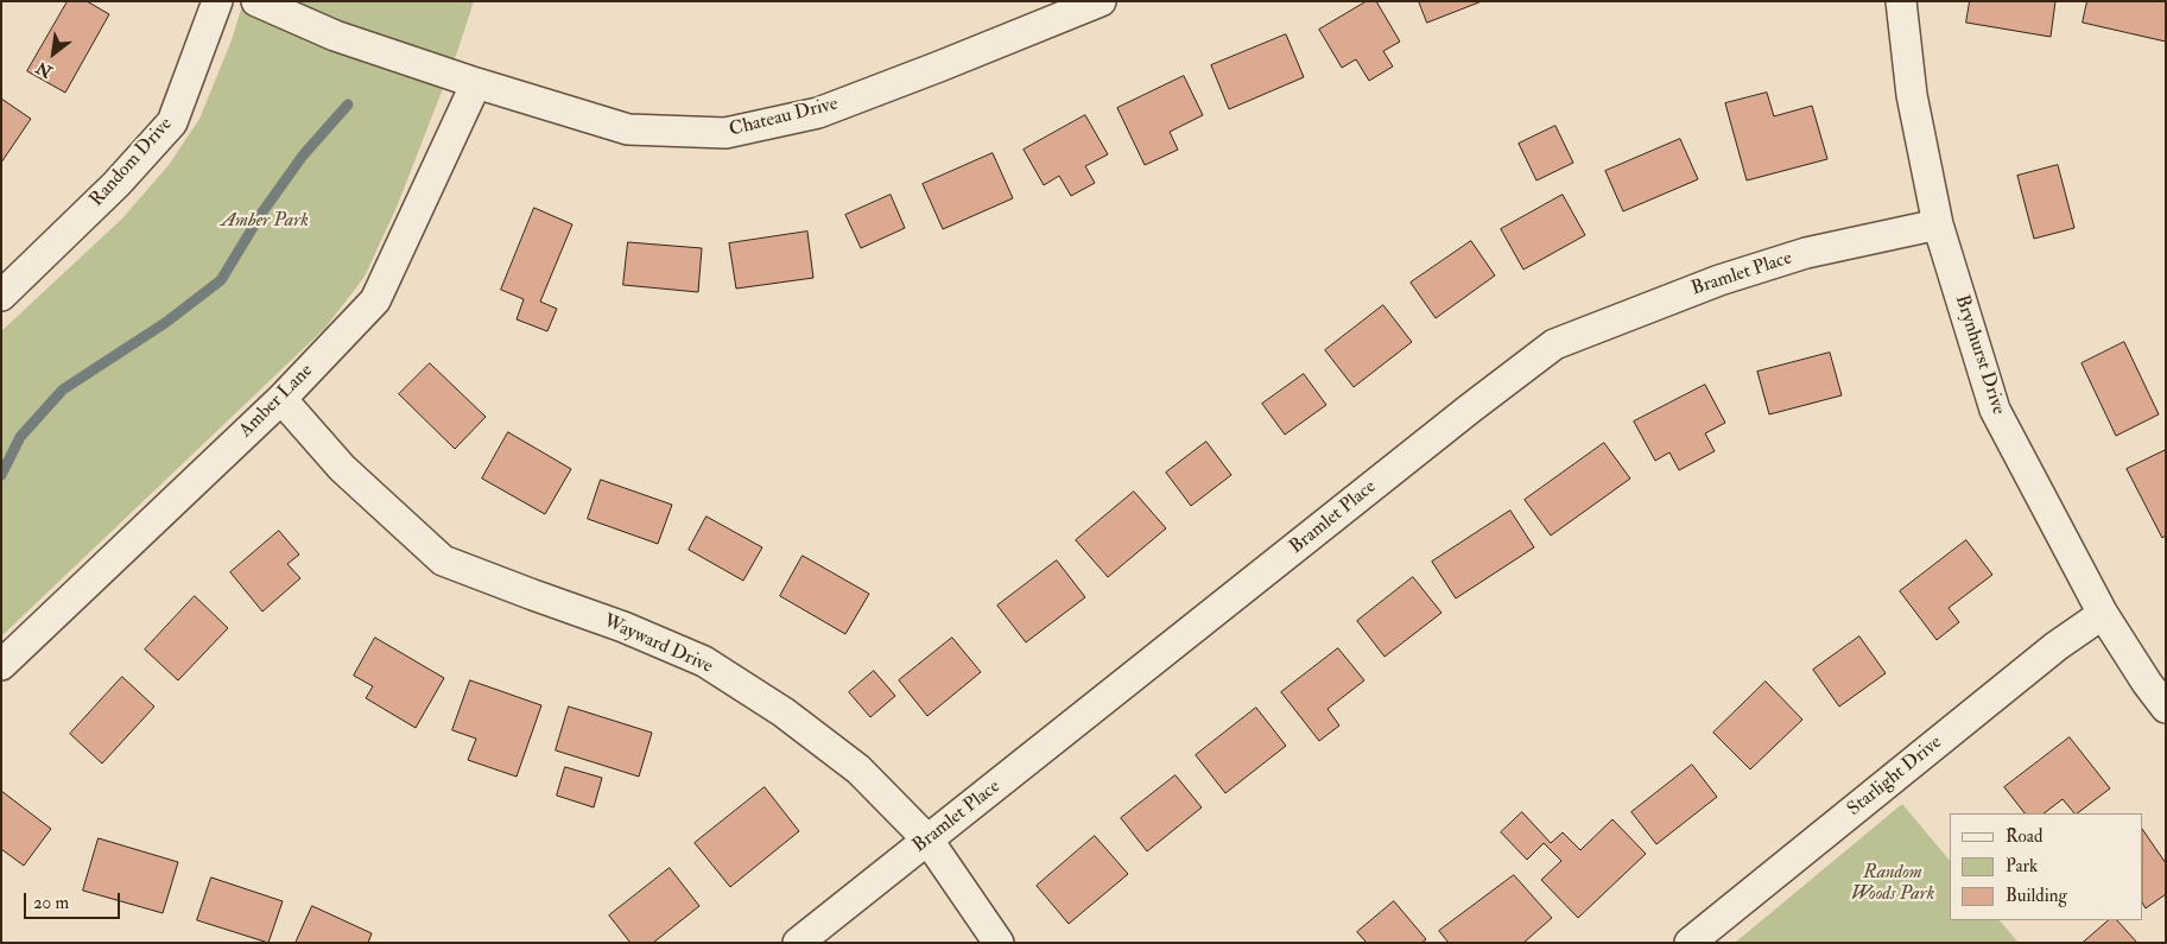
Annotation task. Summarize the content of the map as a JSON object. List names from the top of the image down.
{
  "streets": {
    "street": [
      "Chateau Drive",
      "Random Drive",
      "Bramlet Place",
      "Brynhurst Drive",
      "Amber Lane",
      "Wayward Drive",
      "Starlight Drive"
    ]
  },
  "crossings": [
    ["Chateau Drive", "Amber Lane"],
    ["Bramlet Place", "Brynhurst Drive"],
    ["Bramlet Place", "Wayward Drive"],
    ["Brynhurst Drive", "Starlight Drive"],
    ["Amber Lane", "Wayward Drive"]
  ],
  "parks": ["Amber Park", "Random Woods Park"],
  "legend": ["Road", "Park", "Building"],
  "scale_bar": "20 m",
  "north": "bottom left"
}
